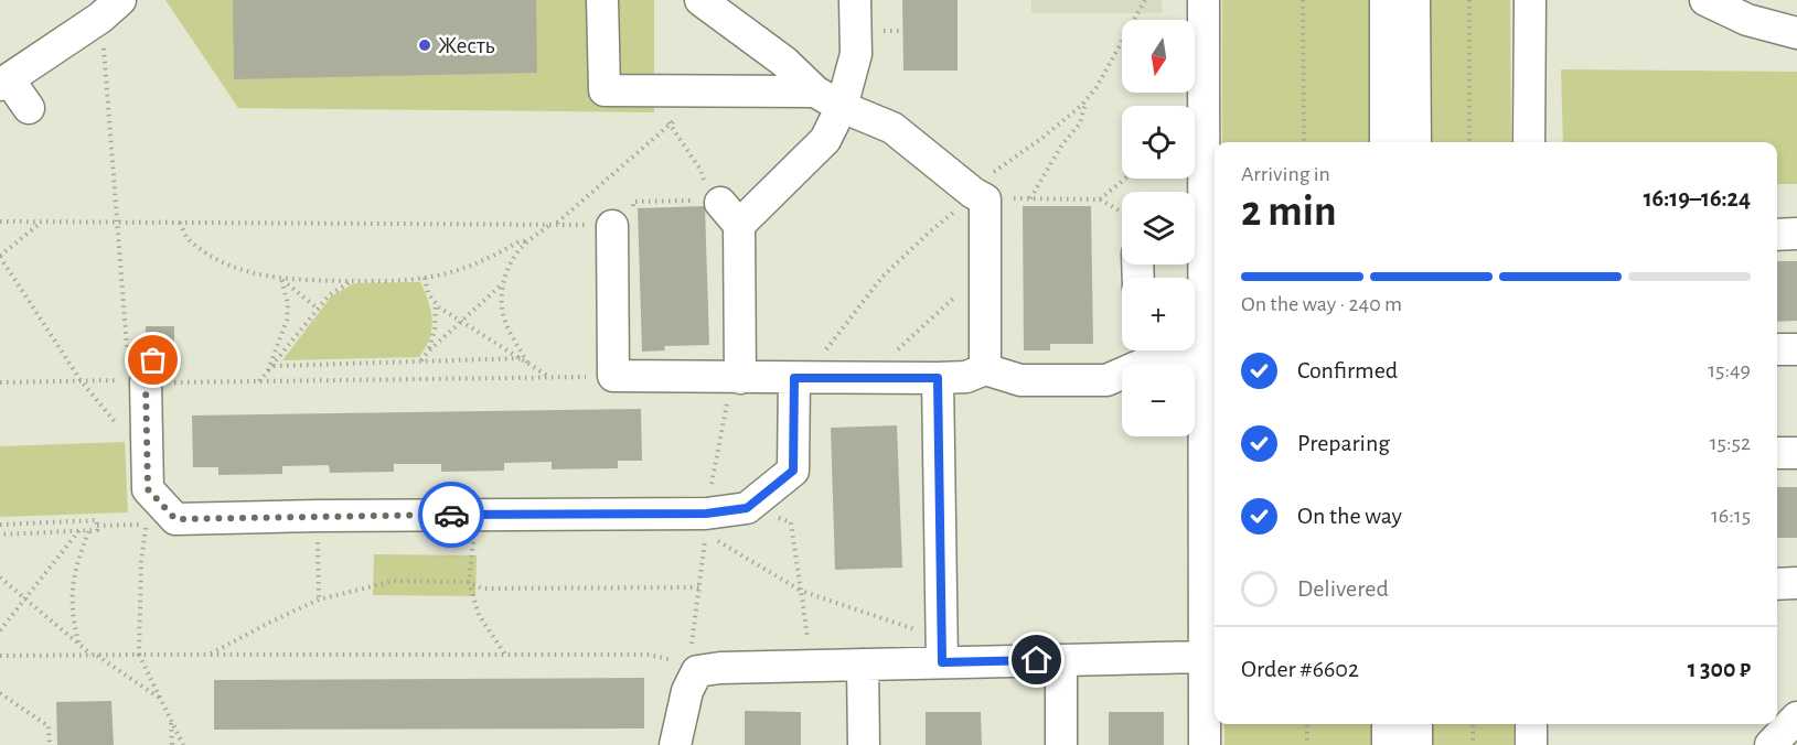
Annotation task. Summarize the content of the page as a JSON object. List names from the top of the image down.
{
  "places": ["Жесть"],
  "north": "bottom",
  "page": {
    "map_buttons": ["+", "−"],
    "heading": ["2 min", "Arriving in", "16:19–16:24"],
    "panel": ["Order #6602", "1 300 ₽"],
    "bar": "On the way · 240 m",
    "list": [
      ["Confirmed", "15:49"],
      ["Preparing", "15:52"],
      ["On the way", "16:15"],
      "Delivered"
    ]
  }
}
